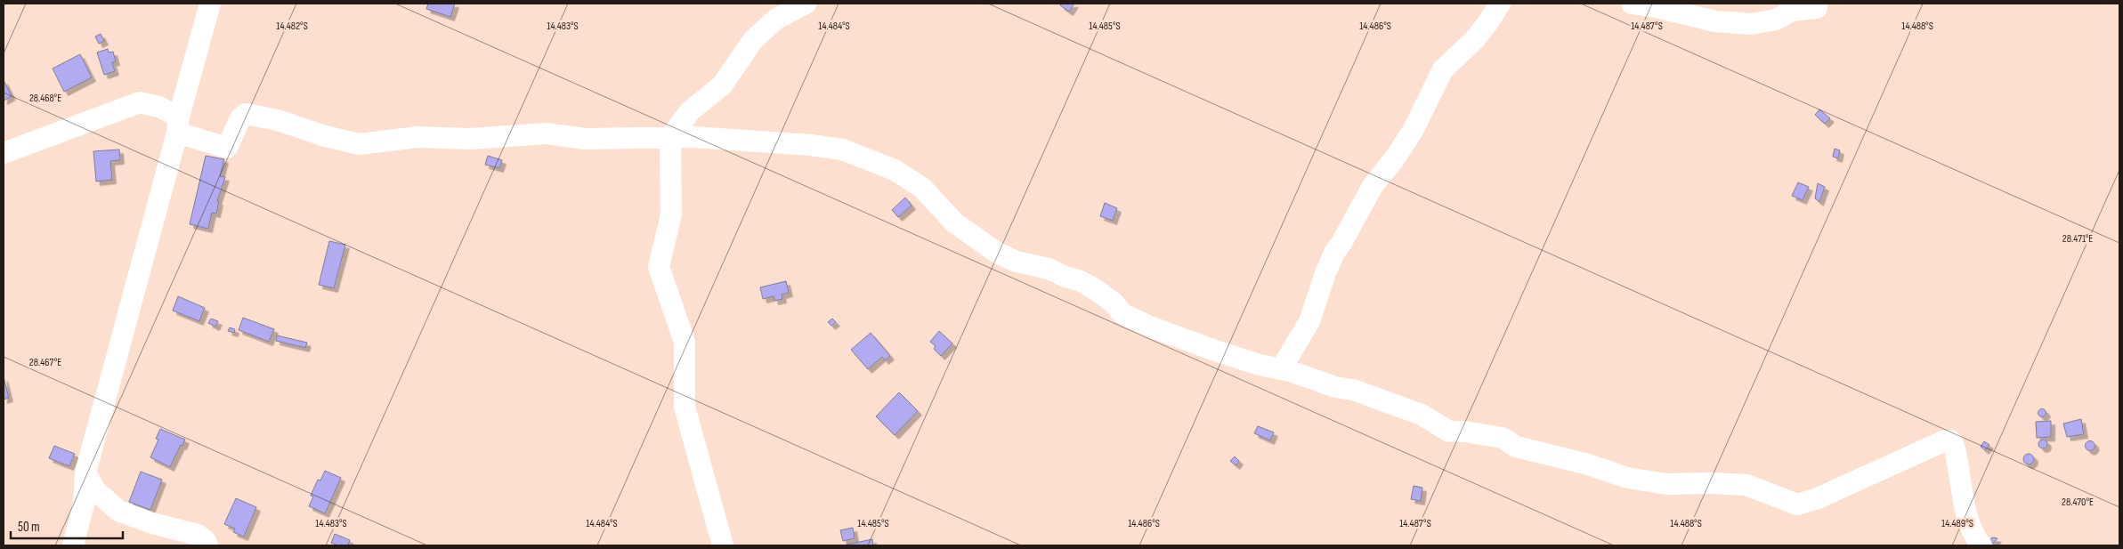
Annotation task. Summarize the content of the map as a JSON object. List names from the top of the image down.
{
  "scale_bar": "50 m",
  "coordinates": [
    "14.482°S",
    "14.483°S",
    "14.484°S",
    "14.485°S",
    "14.486°S",
    "14.487°S",
    "14.488°S",
    "28.468°E",
    "28.471°E",
    "28.467°E",
    "28.470°E",
    "14.489°S"
  ]
}
